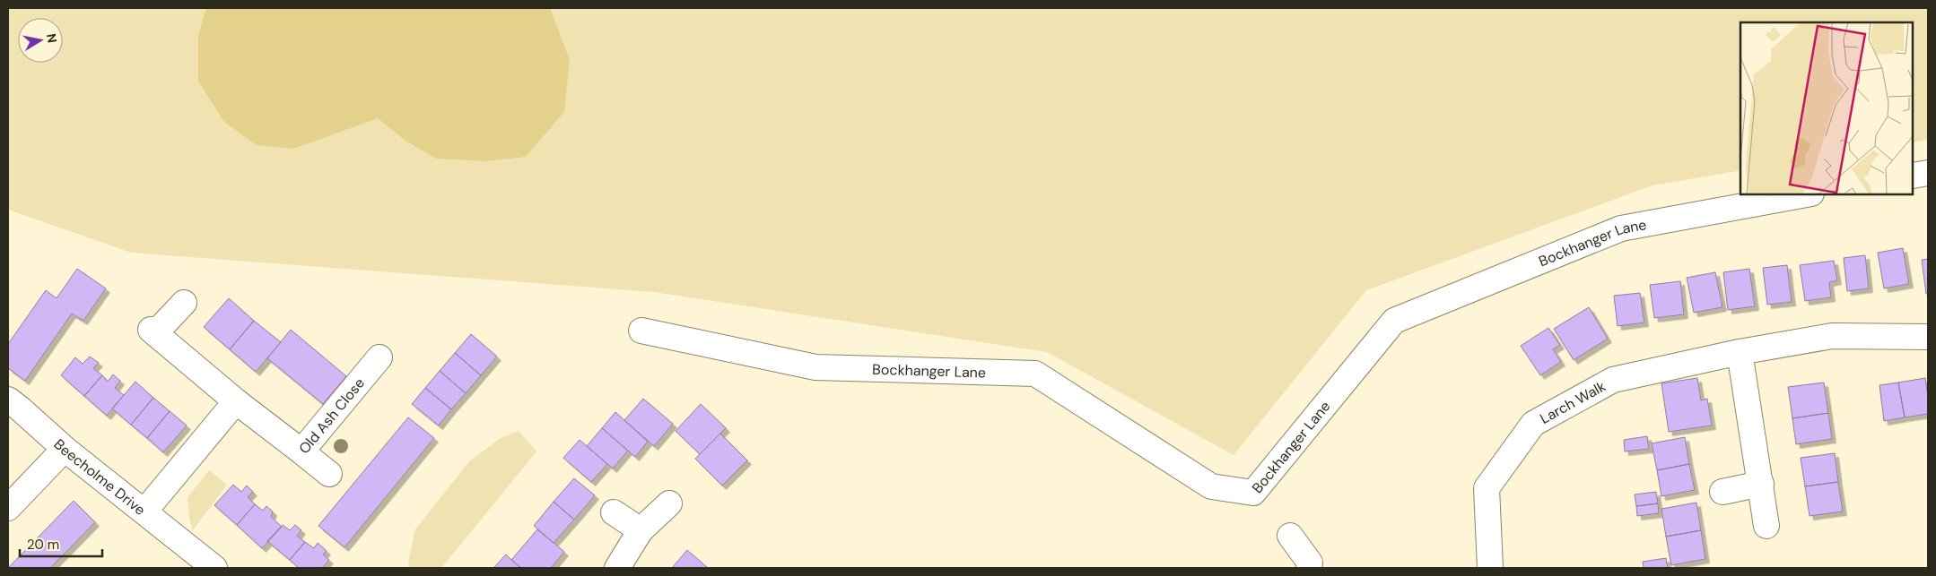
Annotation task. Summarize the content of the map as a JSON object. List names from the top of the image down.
{
  "streets": {
    "street": [
      "Bockhanger Lane",
      "Larch Walk",
      "Old Ash Close",
      "Beecholme Drive"
    ]
  },
  "scale_bar": "20 m",
  "north": "right"
}
